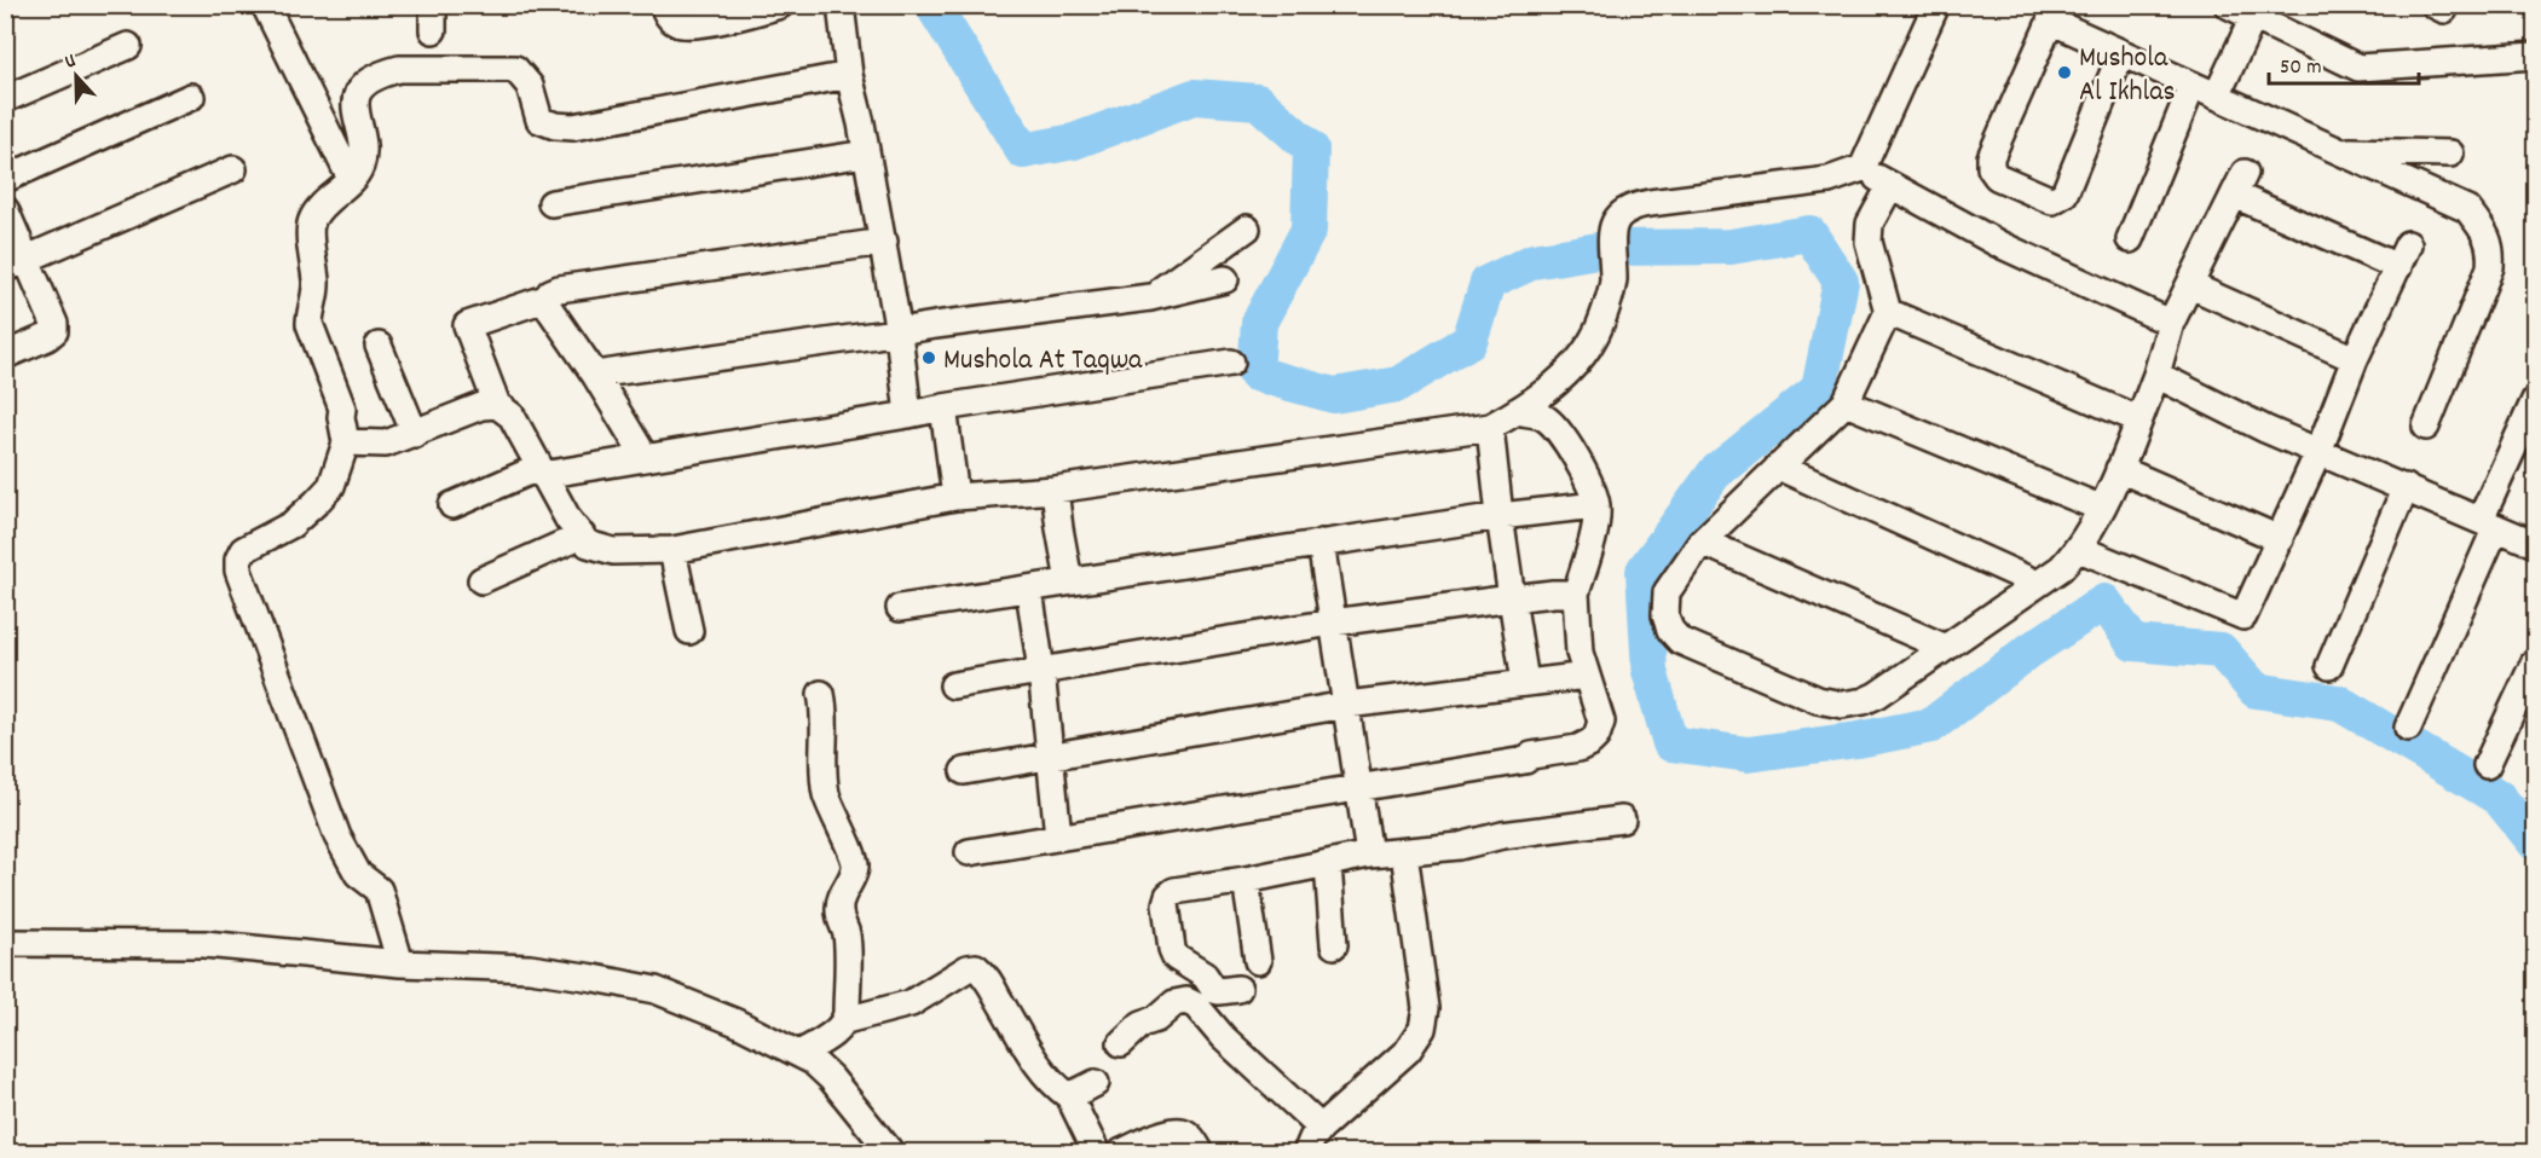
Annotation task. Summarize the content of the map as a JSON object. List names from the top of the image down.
{
  "places": ["Mushola Al Ikhlas", "Mushola At Taqwa"],
  "scale_bar": "50 m",
  "north": "top"
}
